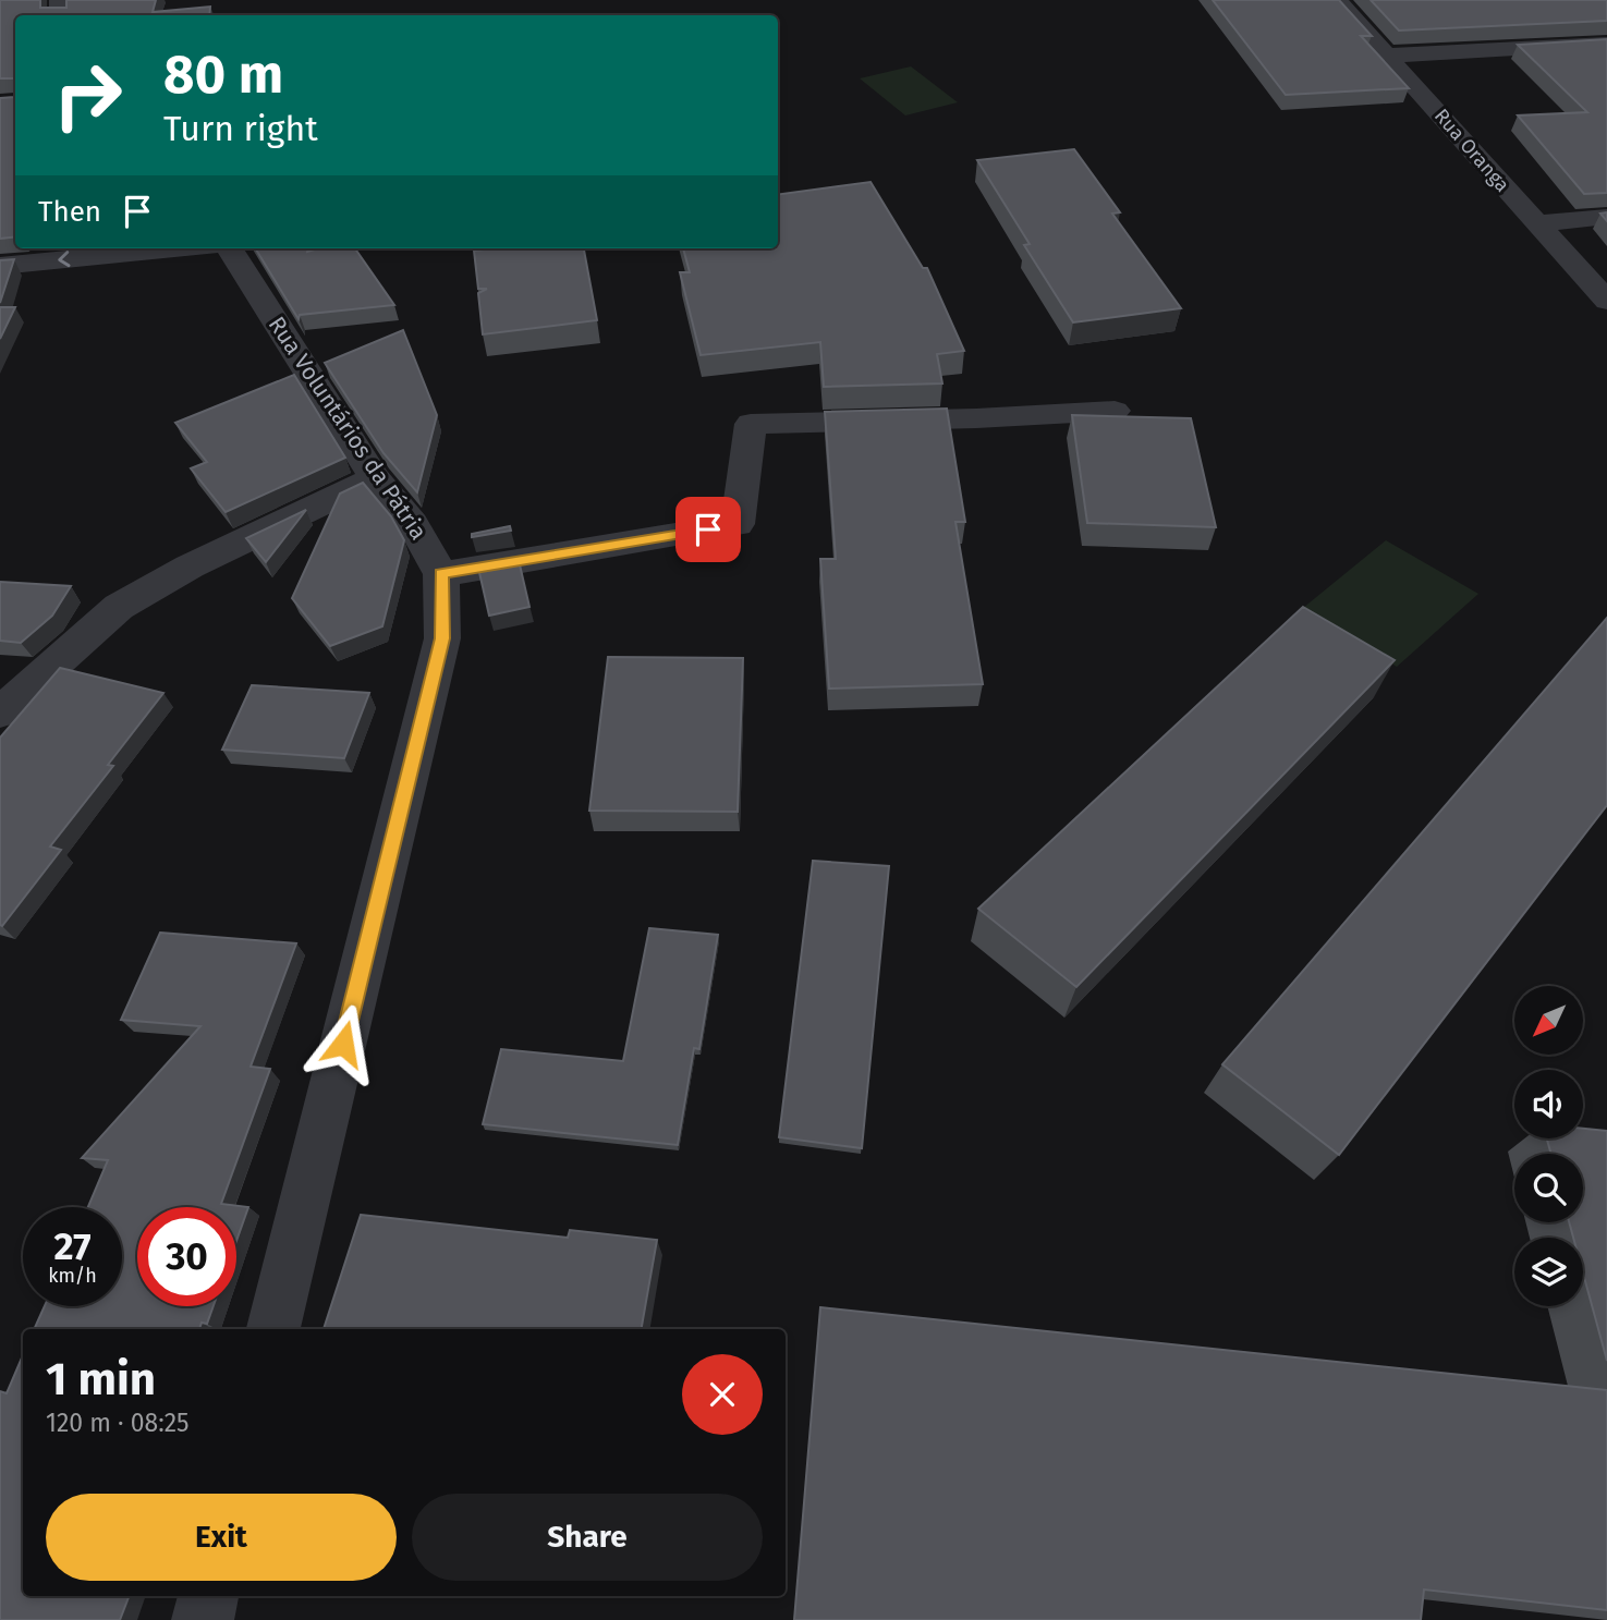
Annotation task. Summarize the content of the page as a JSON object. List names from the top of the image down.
{
  "streets": {
    "street": ["Rua Oranga", "Rua Voluntários da Pátria"]
  },
  "north": "bottom left",
  "page": {
    "turn": ["80 m", "Turn right"],
    "then": "Then",
    "speed": "27 km/h",
    "limit": "30",
    "heading": ["1 min", "120 m · 08:25"],
    "buttons": ["Exit", "Share"]
  }
}
